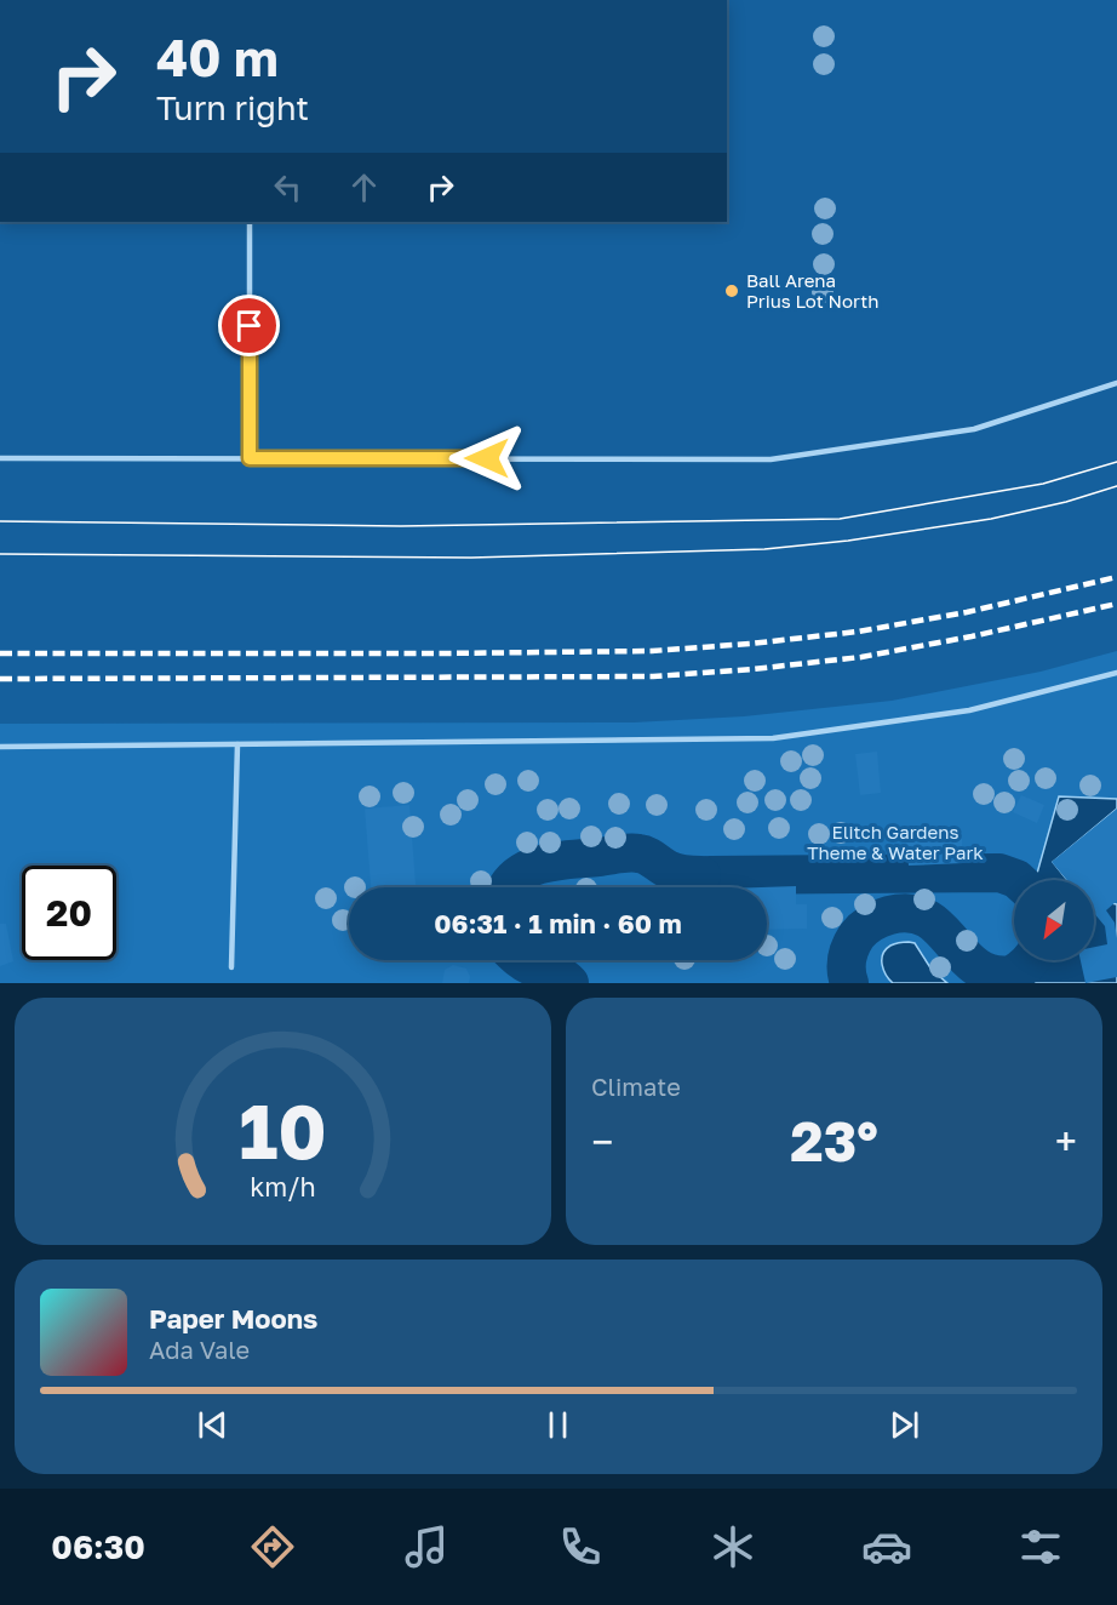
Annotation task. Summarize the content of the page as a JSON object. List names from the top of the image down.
{
  "parks": ["Elitch Gardens Theme & Water Park"],
  "places": ["Ball Arena Prius Lot North"],
  "north": "bottom left",
  "page": {
    "turn": ["40 m", "Turn right"],
    "limit": "20",
    "trip": "06:31 · 1 min · 60 m",
    "tile": "Climate",
    "heat": ["−", "23°", "+"],
    "song": ["Paper Moons", "Ada Vale"],
    "tabs": "06:30",
    "gauge": ["10", "km/h"]
  }
}
